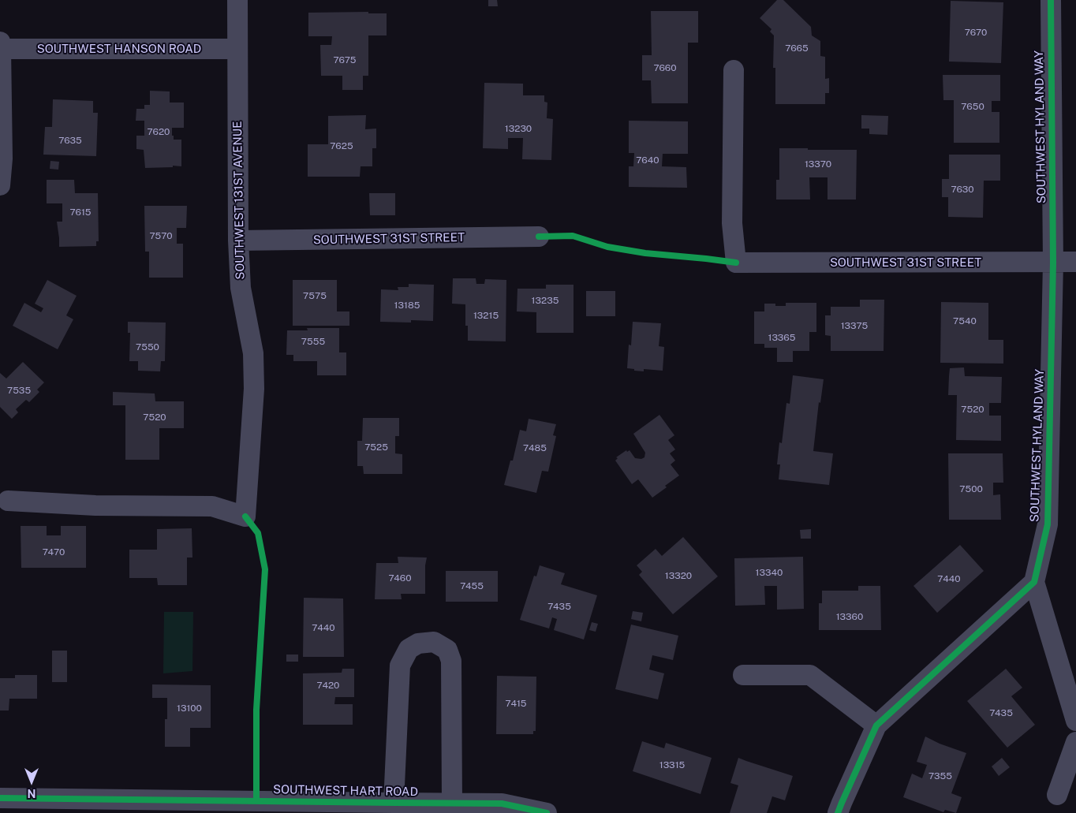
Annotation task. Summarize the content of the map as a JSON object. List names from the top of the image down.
{
  "streets": {
    "street": [
      "SOUTHWEST HANSON ROAD",
      "SOUTHWEST HYLAND WAY",
      "SOUTHWEST 131ST AVENUE",
      "SOUTHWEST 31ST STREET",
      "SOUTHWEST HART ROAD"
    ]
  },
  "crossings": [
    ["SOUTHWEST HANSON ROAD", "SOUTHWEST 131ST AVENUE"],
    ["SOUTHWEST HYLAND WAY", "SOUTHWEST 31ST STREET"],
    ["SOUTHWEST 131ST AVENUE", "SOUTHWEST 31ST STREET"]
  ],
  "house_numbers": [
    "7670",
    "7665",
    "7675",
    "7660",
    "7650",
    "13230",
    "7620",
    "7635",
    "7625",
    "7640",
    "13370",
    "7630",
    "7615",
    "7570",
    "7575",
    "13235",
    "13185",
    "13215",
    "7540",
    "13375",
    "13365",
    "7555",
    "7550",
    "7535",
    "7520",
    "7520",
    "7525",
    "7485",
    "7500",
    "7470",
    "13340",
    "13320",
    "7460",
    "7440",
    "7455",
    "7435",
    "13360",
    "7440",
    "7420",
    "7415",
    "13100",
    "7435",
    "13315",
    "7355"
  ],
  "north": "bottom"
}
